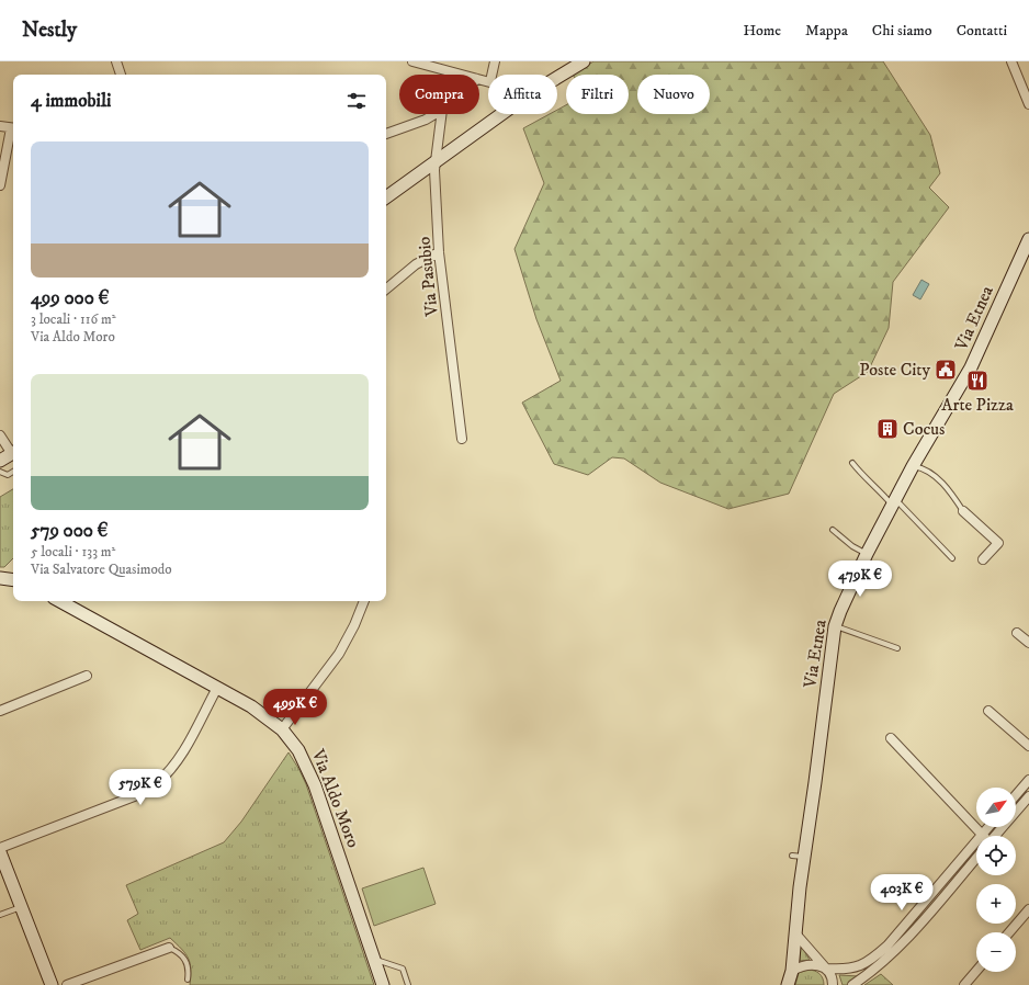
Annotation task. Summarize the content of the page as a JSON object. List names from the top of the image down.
{
  "streets": {
    "main road": ["Via Etnea", "Via Aldo Moro"],
    "street": ["Via Pasubio"]
  },
  "places": {
    "public building": ["Poste City"],
    "restaurant": ["Arte Pizza"],
    "building": ["Cocus"]
  },
  "north": "top right",
  "page": {
    "header": "Nestly",
    "nav": [
      "Home",
      "Mappa",
      "Chi siamo",
      "Contatti"
    ],
    "chip": [
      "Compra",
      "Affitta",
      "Filtri",
      "Nuovo"
    ],
    "heading": "4 immobili",
    "list": [
      {
        "name": "499 000 €",
        "note": "3 locali · 116 m² · Via Aldo Moro"
      },
      {
        "name": "579 000 €",
        "note": "5 locali · 133 m² · Via Salvatore Quasimodo"
      }
    ],
    "price": [
      "479K €",
      "499K €",
      "579K €",
      "403K €"
    ],
    "map_buttons": ["+", "−"]
  }
}
